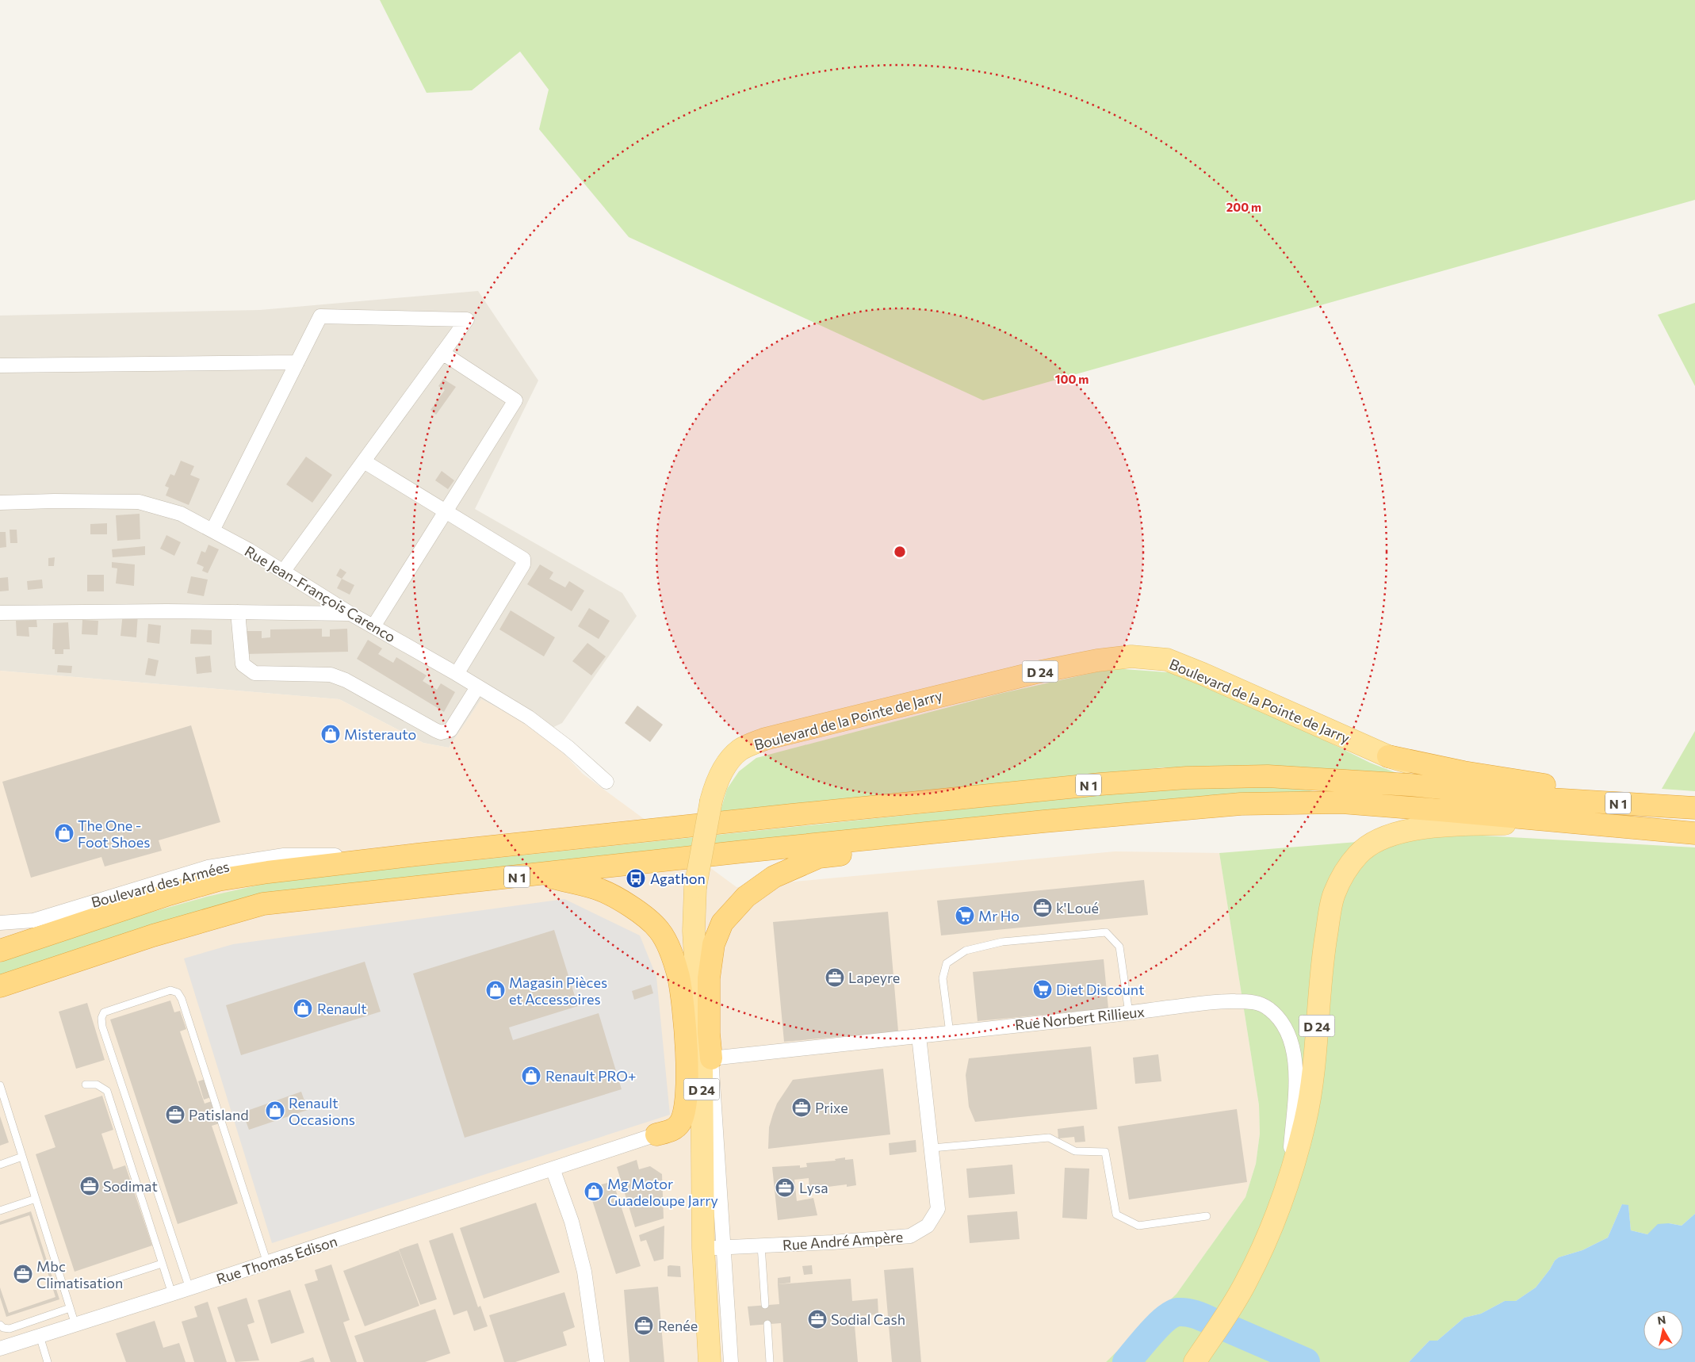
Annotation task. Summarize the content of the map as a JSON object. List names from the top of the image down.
{
  "streets": {
    "highway": ["N 1"],
    "main road": ["D 24", "Boulevard de la Pointe de Jarry"],
    "street": [
      "Rue Jean-François Carenco",
      "Boulevard des Armées",
      "Rue Norbert Rillieux",
      "Rue André Ampère",
      "Rue Thomas Edison"
    ]
  },
  "crossings": [
    ["D 24", "N 1"],
    ["D 24", "Rue Norbert Rillieux"],
    ["Boulevard de la Pointe de Jarry", "N 1"],
    ["Boulevard de la Pointe de Jarry", "Rue Norbert Rillieux"],
    ["Boulevard de la Pointe de Jarry", "Rue André Ampère"],
    ["N 1", "Boulevard des Armées"],
    ["Rue Norbert Rillieux", "Rue André Ampère"]
  ],
  "places": {
    "shop": [
      "Misterauto",
      "The One - Foot Shoes",
      "Magasin Pièces et Accessoires",
      "Renault",
      "Renault PRO+",
      "Renault Occasions",
      "Mg Motor Guadeloupe Jarry"
    ],
    "bus stop": ["Agathon"],
    "office": [
      "k'Loué",
      "Lapeyre",
      "Prixe",
      "Patisland",
      "Sodimat",
      "Lysa",
      "Mbc Climatisation",
      "Sodial Cash",
      "Renée"
    ],
    "supermarket": ["Mr Ho", "Diet Discount"]
  },
  "north": "top",
  "rings": ["200 m", "100 m"]
}
